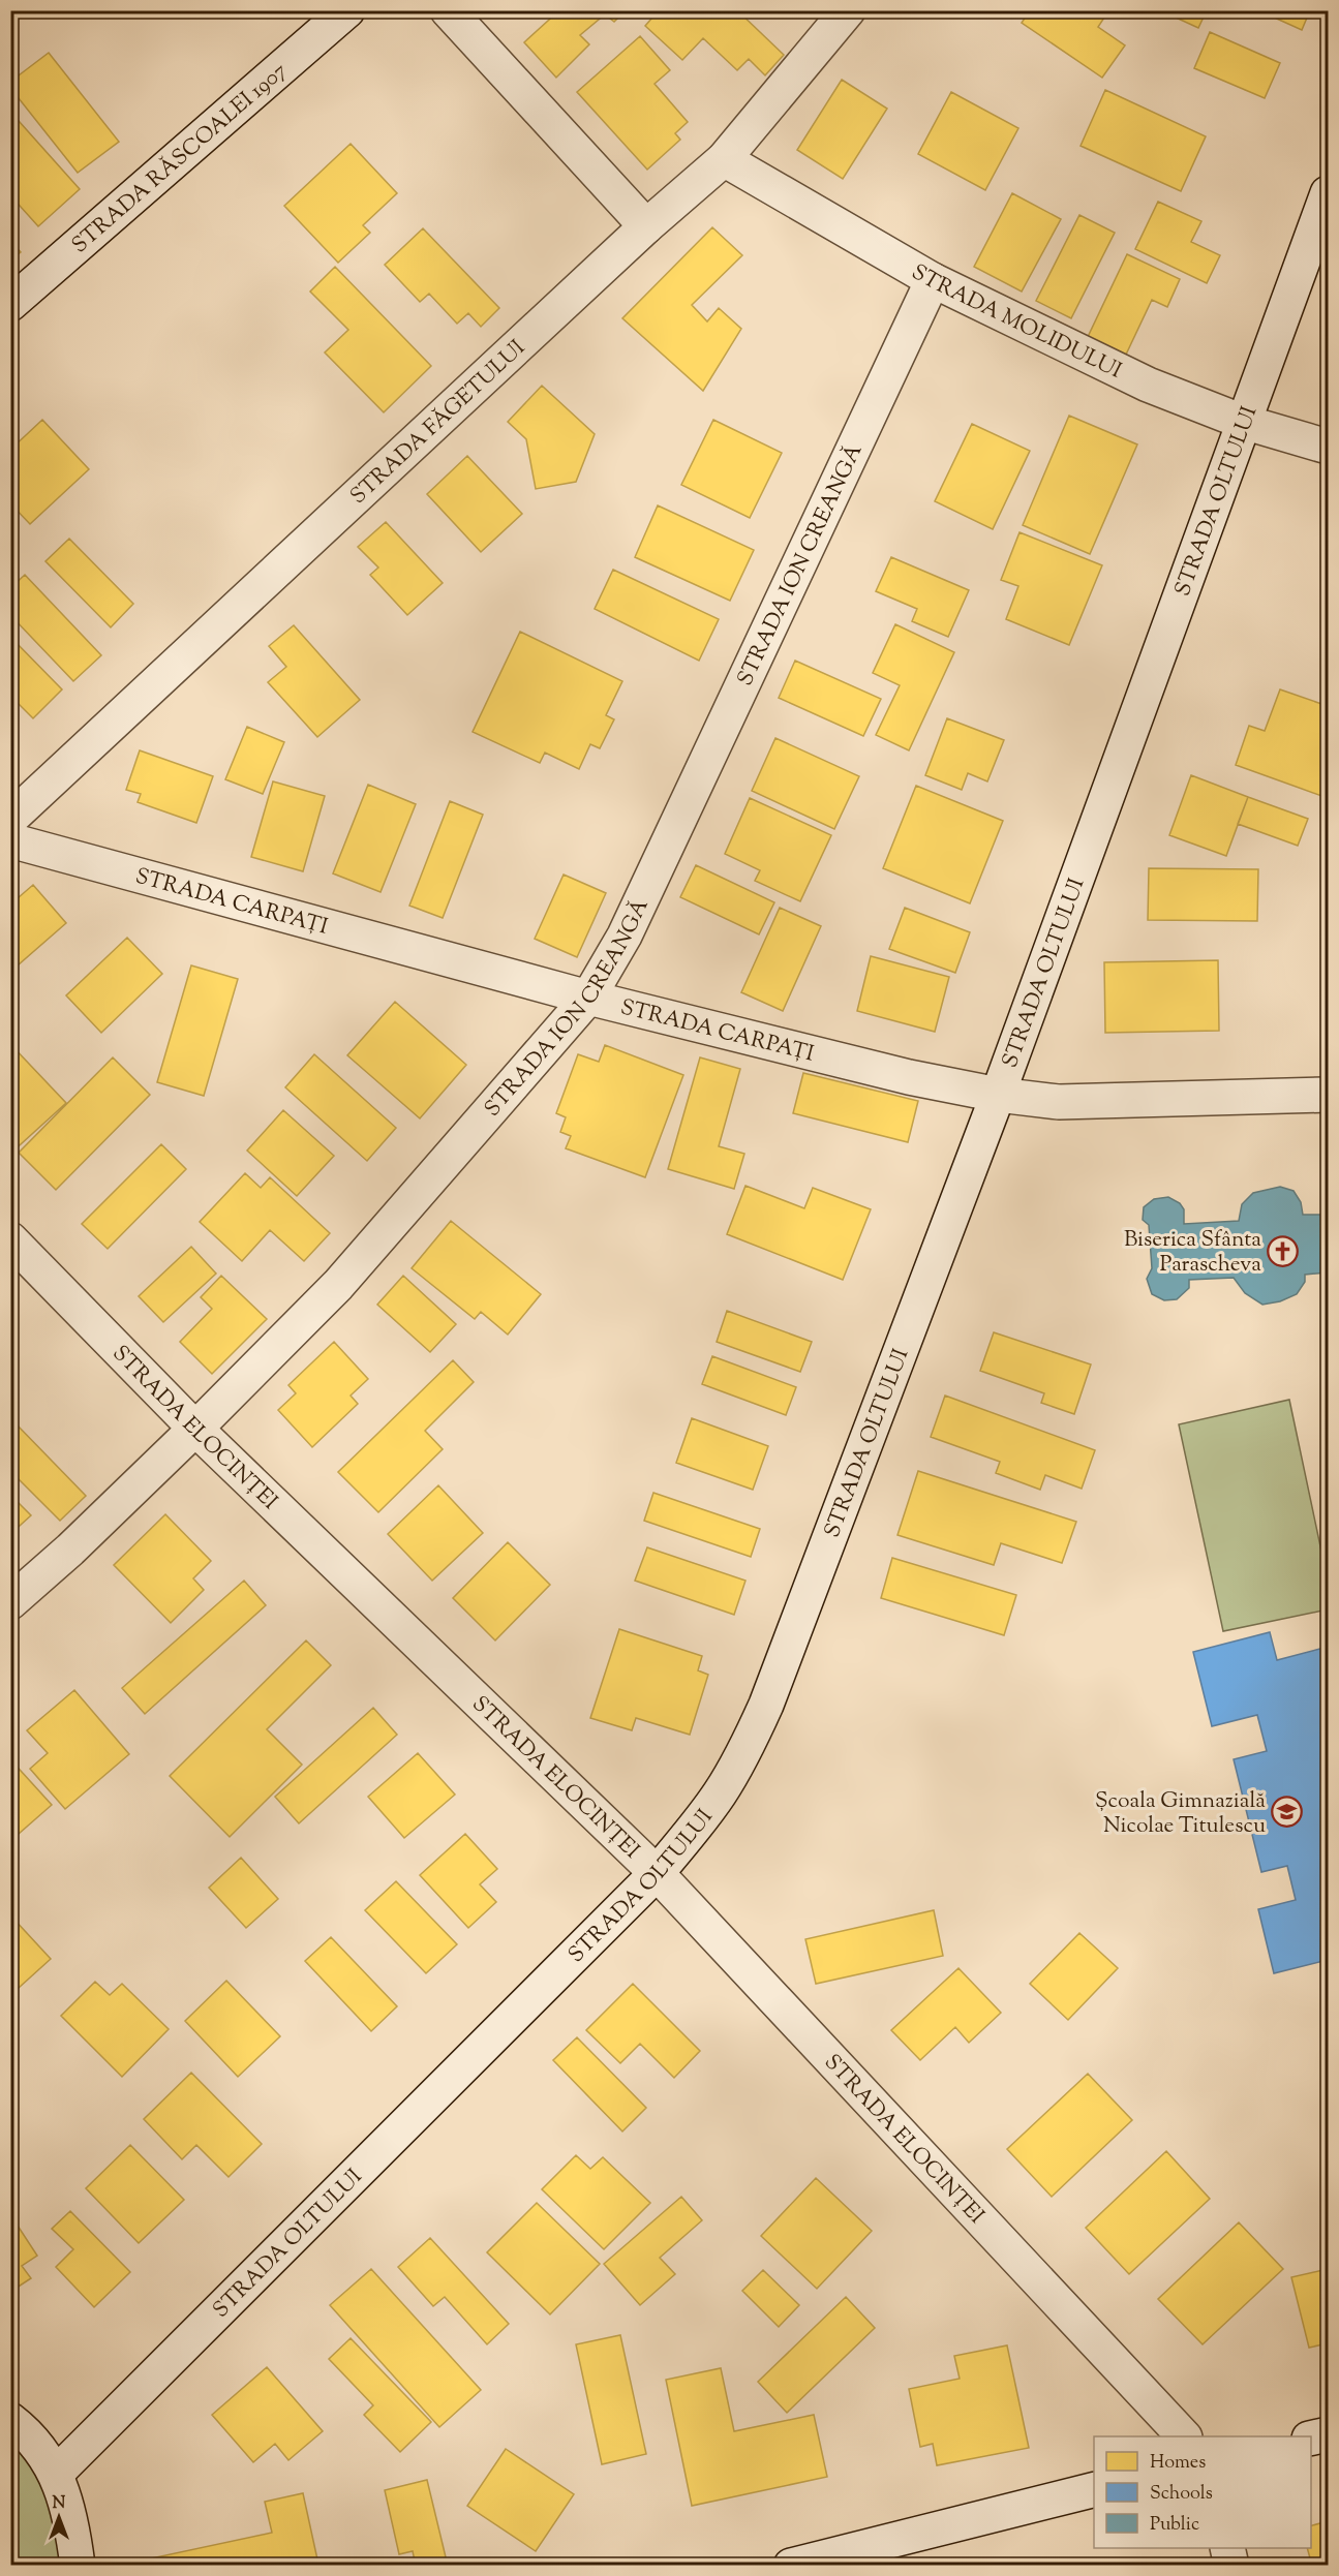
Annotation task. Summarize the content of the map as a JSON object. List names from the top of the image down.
{
  "streets": {
    "street": [
      "STRADA RĂSCOALEI 1907",
      "STRADA MOLIDULUI",
      "STRADA FĂGETULUI",
      "STRADA OLTULUI",
      "STRADA ION CREANGĂ",
      "STRADA CARPAȚI",
      "STRADA ELOCINȚEI"
    ]
  },
  "crossings": [
    ["STRADA MOLIDULUI", "STRADA FĂGETULUI"],
    ["STRADA MOLIDULUI", "STRADA OLTULUI"],
    ["STRADA MOLIDULUI", "STRADA ION CREANGĂ"],
    ["STRADA OLTULUI", "STRADA CARPAȚI"],
    ["STRADA OLTULUI", "STRADA ELOCINȚEI"],
    ["STRADA ION CREANGĂ", "STRADA CARPAȚI"],
    ["STRADA ION CREANGĂ", "STRADA ELOCINȚEI"]
  ],
  "places": {
    "church": ["Biserica Sfânta Parascheva"],
    "school or university": ["Școala Gimnazială Nicolae Titulescu"]
  },
  "legend": ["Homes", "Schools", "Public"],
  "north": "top"
}
